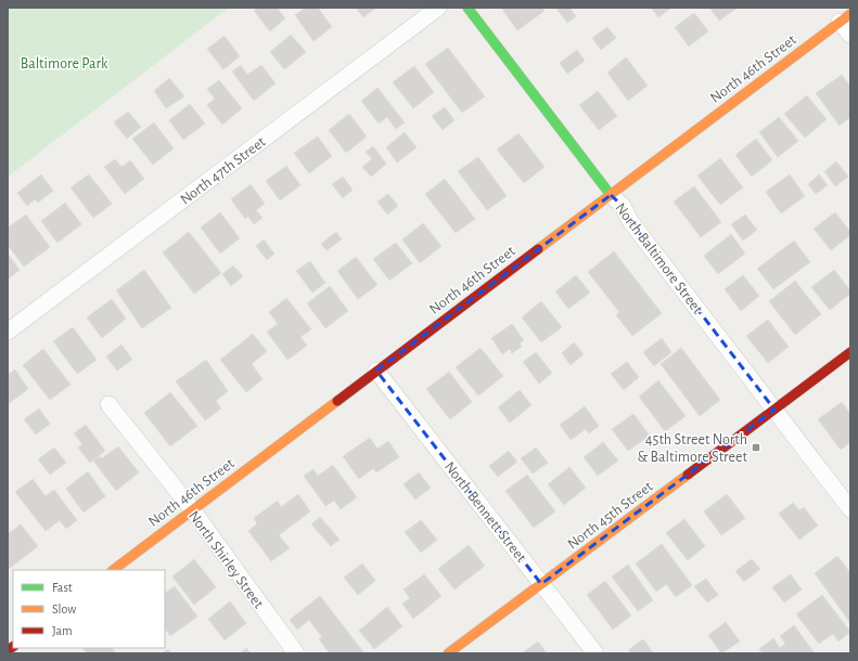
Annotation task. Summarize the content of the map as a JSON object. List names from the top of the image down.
{
  "streets": {
    "street": [
      "North 46th Street",
      "North 47th Street",
      "North Baltimore Street",
      "North Bennett Street",
      "North 45th Street",
      "North Shirley Street"
    ]
  },
  "crossings": [
    ["North 46th Street", "North Baltimore Street"],
    ["North 46th Street", "North Bennett Street"],
    ["North 46th Street", "North Shirley Street"],
    ["North Baltimore Street", "North 45th Street"],
    ["North Bennett Street", "North 45th Street"]
  ],
  "parks": ["Baltimore Park"],
  "places": {
    "transit": ["45th Street North & Baltimore Street"]
  },
  "legend": ["Fast", "Slow", "Jam"]
}
